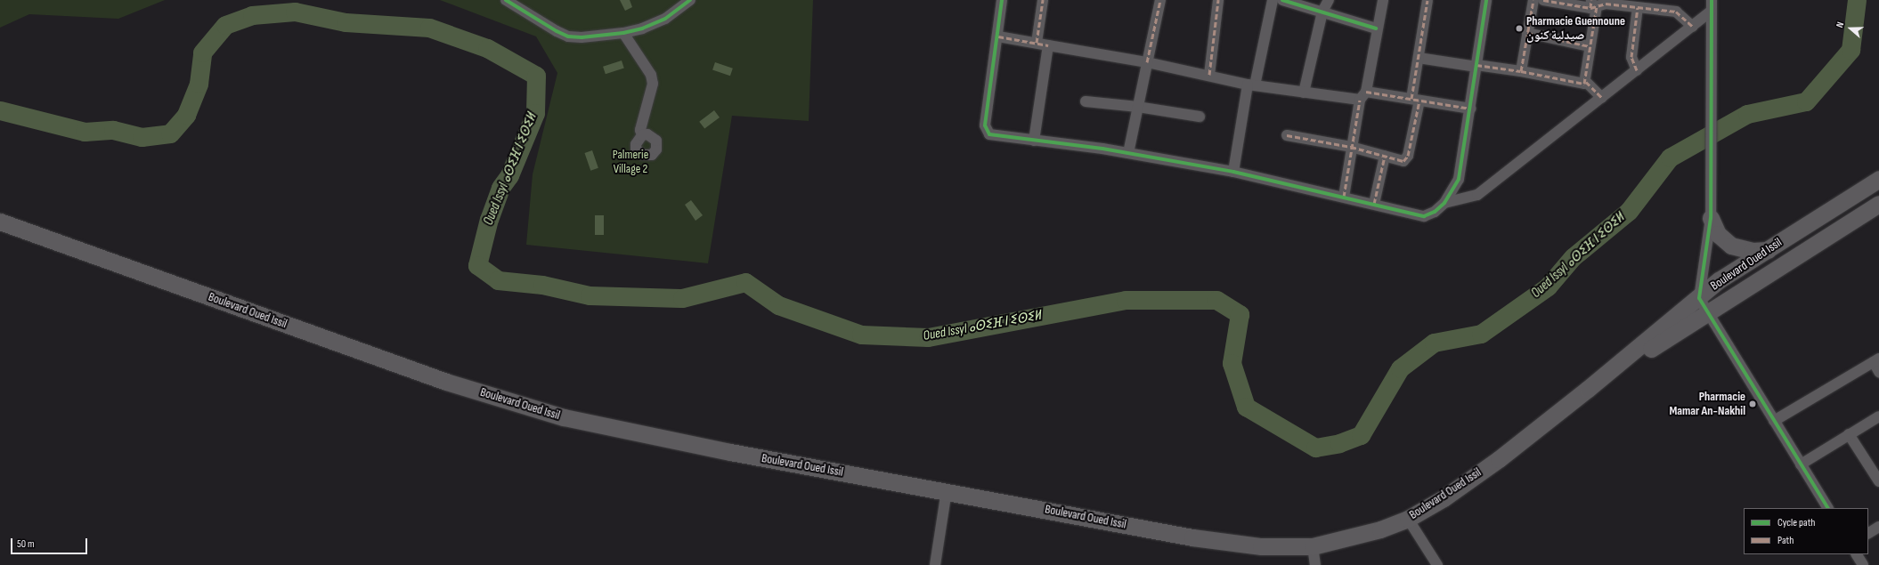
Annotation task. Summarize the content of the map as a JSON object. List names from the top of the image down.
{
  "streets": {
    "main road": ["Boulevard Oued Issil"]
  },
  "water": ["Oued Issyl ⴰⵙⵉⴼ ⵏ ⵉⵙⵉⵍ"],
  "parks": ["Palmerie Village 2"],
  "places": ["Pharmacie Guennoune صيدلية كنون", "Pharmacie Mamar An-Nakhil"],
  "legend": ["Cycle path", "Path"],
  "scale_bar": "50 m",
  "north": "left"
}
